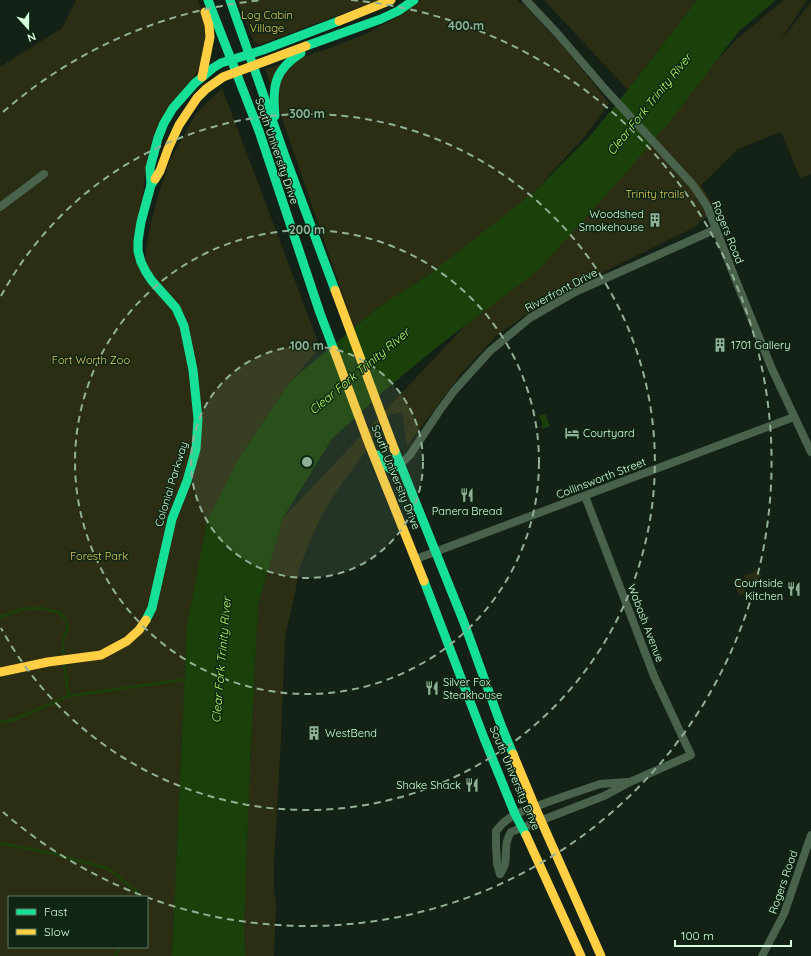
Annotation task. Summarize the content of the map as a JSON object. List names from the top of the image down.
{
  "streets": {
    "main road": ["South University Drive", "Colonial Parkway"],
    "street": [
      "Rogers Road",
      "Riverfront Drive",
      "Collinsworth Street",
      "Wabash Avenue"
    ]
  },
  "crossings": [
    ["South University Drive", "Riverfront Drive"],
    ["South University Drive", "Collinsworth Street"],
    ["South University Drive", "Colonial Parkway"],
    ["Rogers Road", "Riverfront Drive"],
    ["Rogers Road", "Collinsworth Street"],
    ["Collinsworth Street", "Wabash Avenue"]
  ],
  "water": ["Clear Fork Trinity River"],
  "parks": [
    "Log Cabin Village",
    "Trinity trails",
    "Fort Worth Zoo",
    "Forest Park"
  ],
  "places": {
    "building": ["Woodshed Smokehouse", "1701 Gallery", "WestBend"],
    "hotel": ["Courtyard"],
    "restaurant": [
      "Panera Bread",
      "Courtside Kitchen",
      "Silver Fox Steakhouse",
      "Shake Shack"
    ]
  },
  "legend": ["Fast", "Slow"],
  "scale_bar": "100 m",
  "north": "bottom",
  "rings": [
    "400 m",
    "300 m",
    "200 m",
    "100 m"
  ]
}
